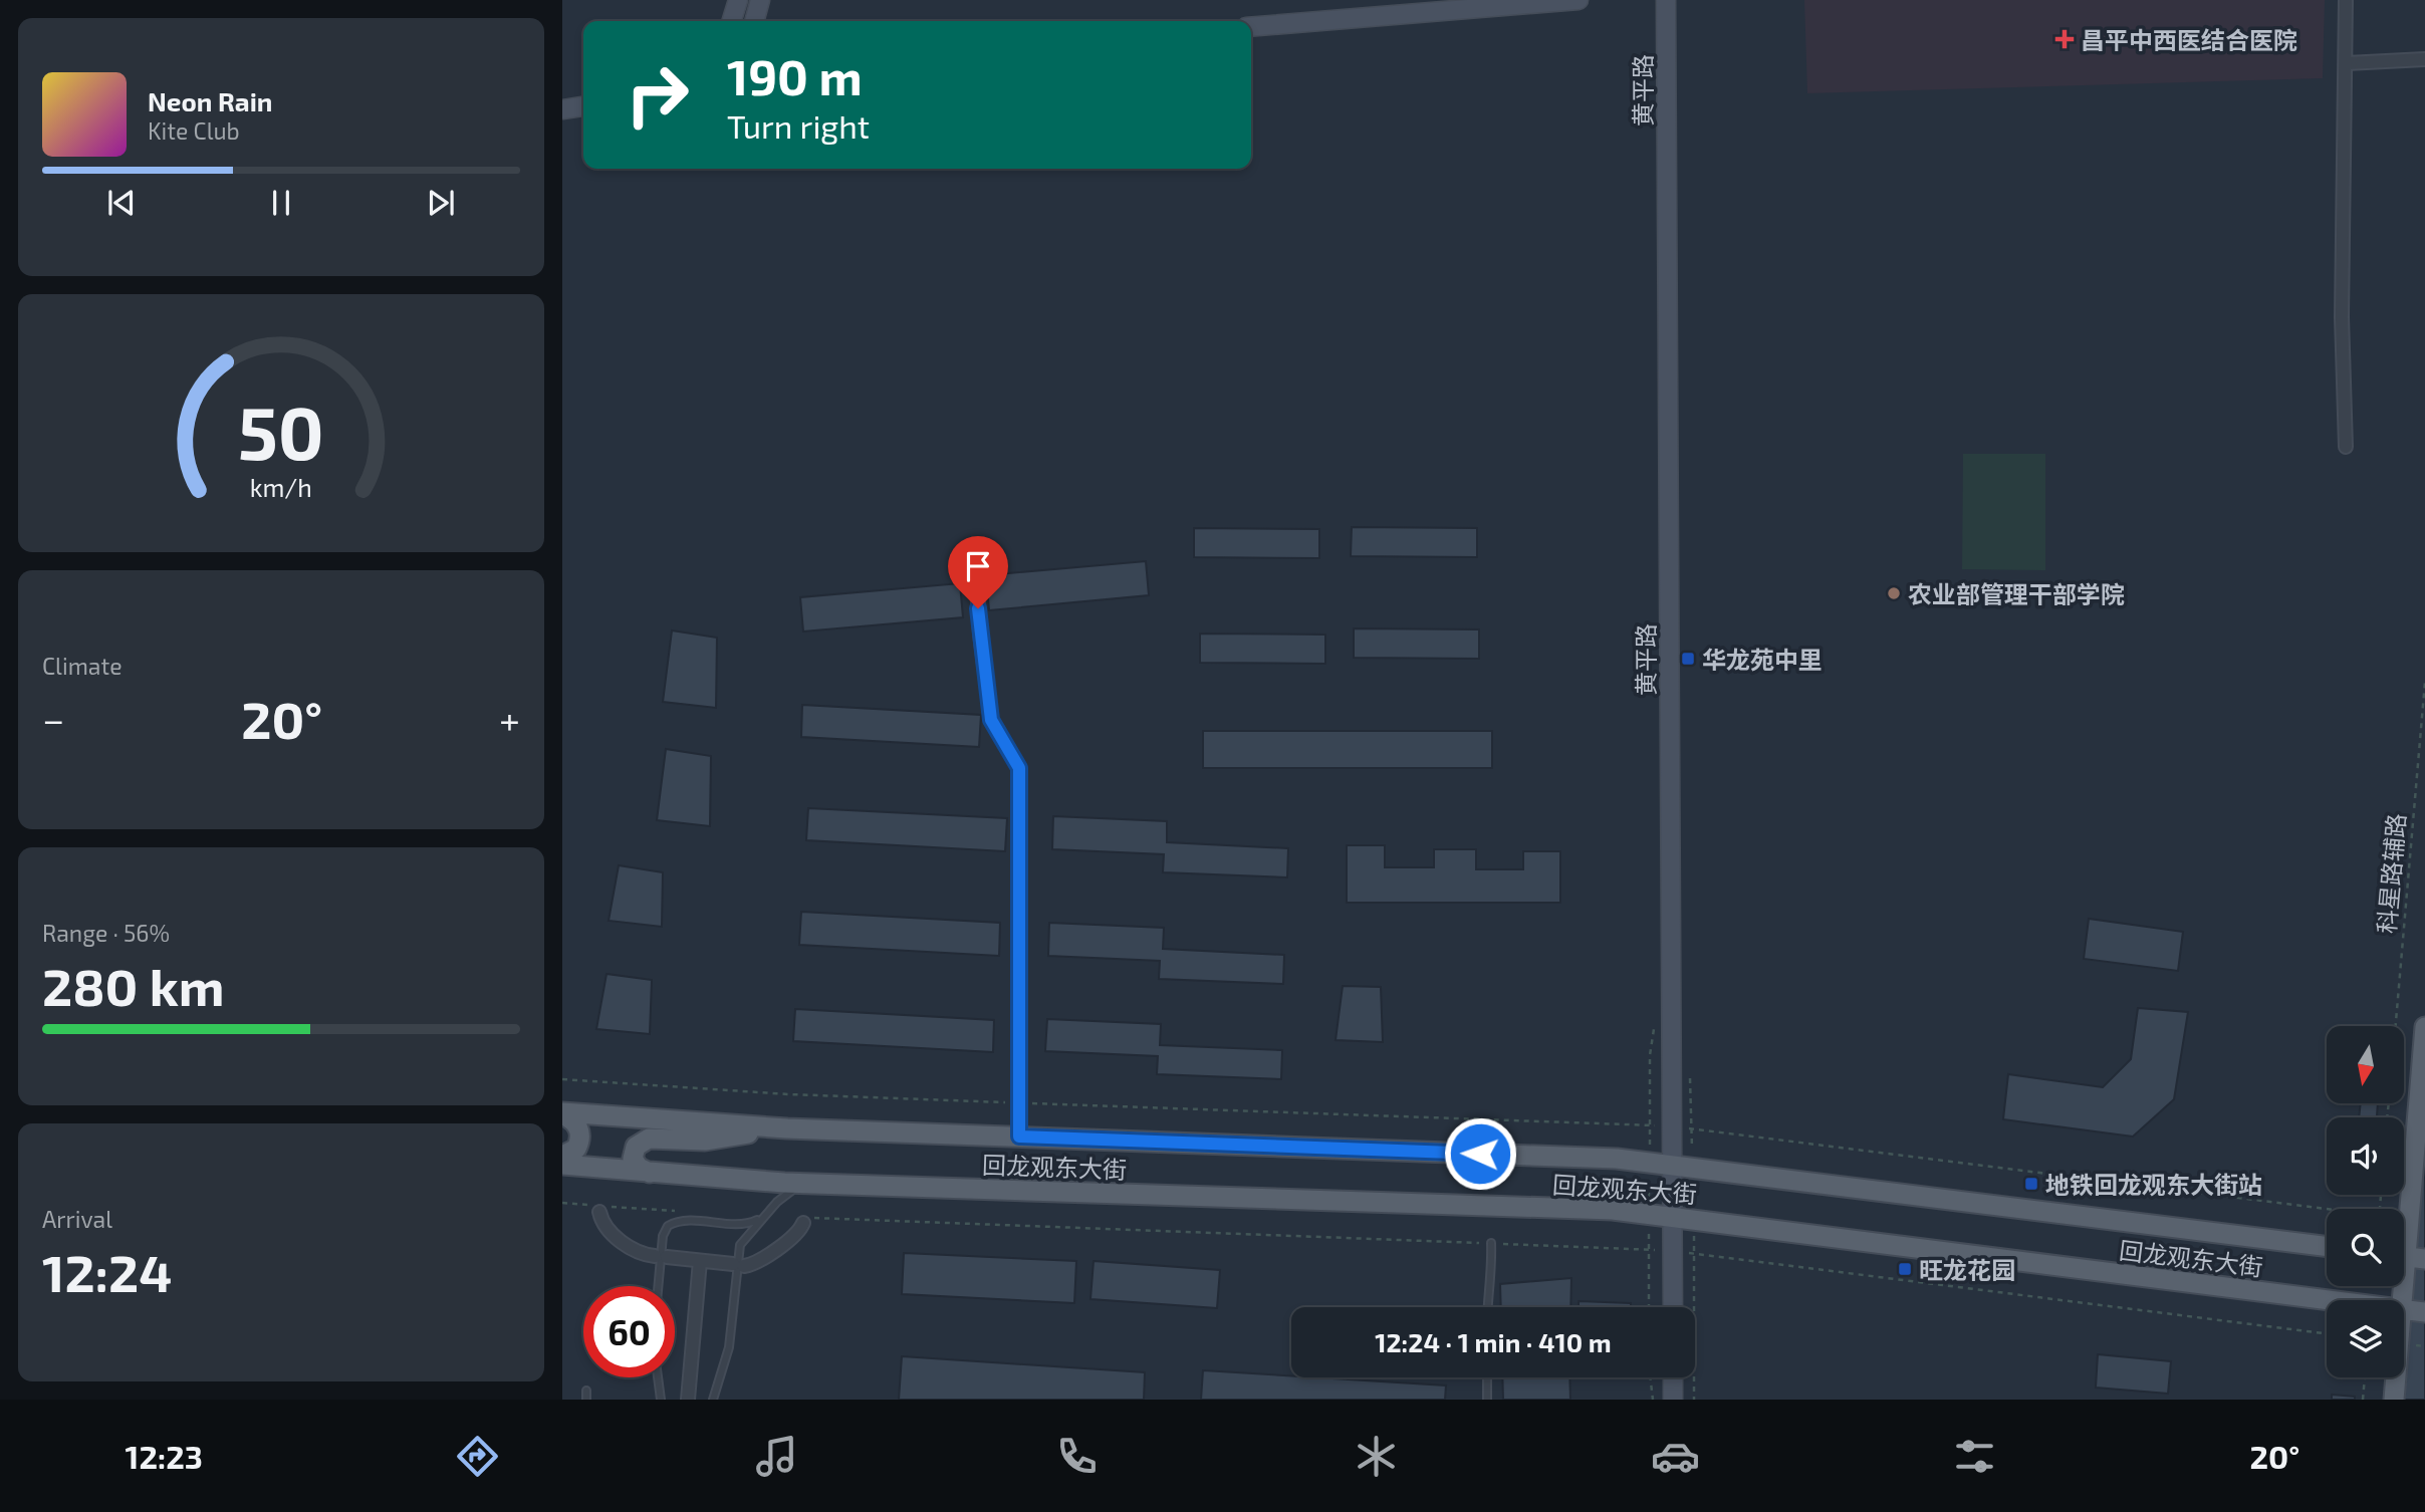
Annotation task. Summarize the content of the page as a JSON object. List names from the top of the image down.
{
  "streets": {
    "main road": ["黄平路", "回龙观东大街"],
    "path": ["科星路辅路"]
  },
  "crossings": [
    ["黄平路", "回龙观东大街"]
  ],
  "places": {
    "health": ["昌平中西医结合医院"],
    "other": ["农业部管理干部学院"],
    "transit": ["华龙苑中里", "地铁回龙观东大街站", "旺龙花园"]
  },
  "north": "bottom",
  "page": {
    "turn": ["190 m", "Turn right"],
    "song": ["Neon Rain", "Kite Club"],
    "tile": [
      "Climate",
      ["Range · 56%", "280 km"],
      ["Arrival", "12:24"]
    ],
    "heat": ["−", "20°", "+"],
    "limit": "60",
    "trip": "12:24 · 1 min · 410 m",
    "tabs": ["12:23", "20°"],
    "gauge": ["50", "km/h"]
  }
}
